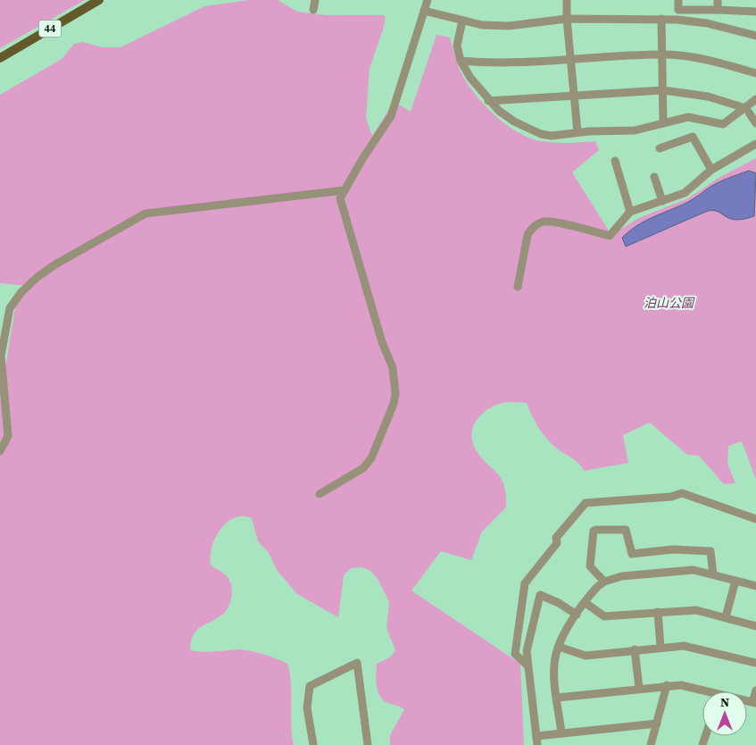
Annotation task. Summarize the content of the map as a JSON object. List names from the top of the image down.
{
  "streets": {
    "main road": ["44"]
  },
  "parks": ["泊山公園"],
  "north": "top"
}
